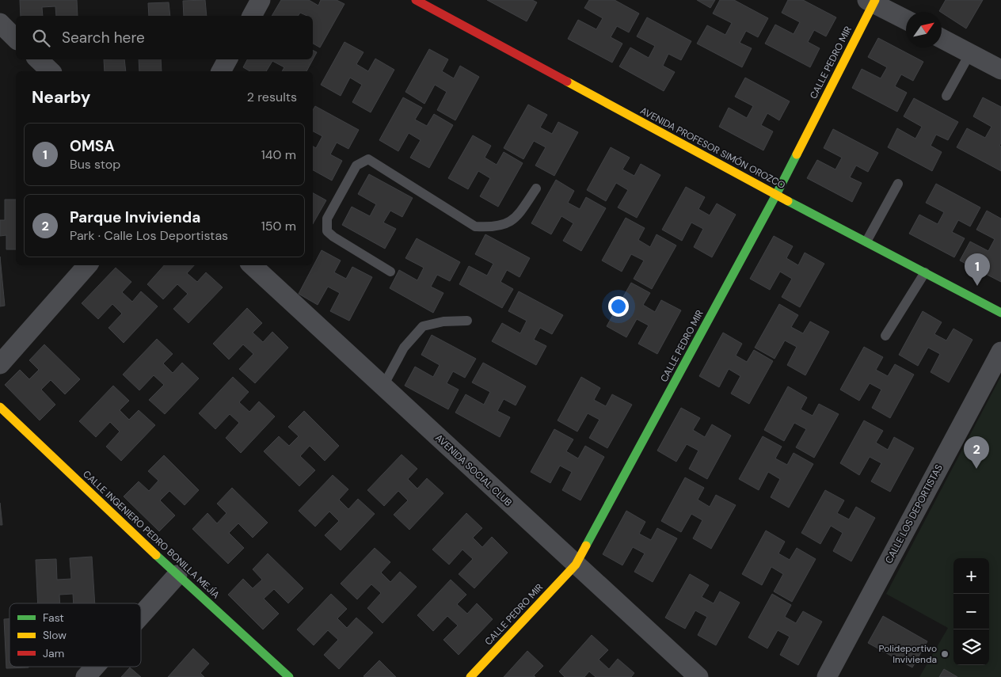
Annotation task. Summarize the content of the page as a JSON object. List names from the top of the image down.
{
  "streets": {
    "street": [
      "CALLE PEDRO MIR",
      "AVENIDA PROFESOR SIMÓN OROZCO",
      "AVENIDA SOCIAL CLUB",
      "CALLE LOS DEPORTISTAS",
      "CALLE INGENIERO PEDRO BONILLA MEJÍA"
    ]
  },
  "crossings": [
    ["CALLE PEDRO MIR", "AVENIDA PROFESOR SIMÓN OROZCO"],
    ["CALLE PEDRO MIR", "AVENIDA SOCIAL CLUB"]
  ],
  "places": ["Polideportivo Invivienda"],
  "legend": ["Fast", "Slow", "Jam"],
  "north": "top right",
  "page": {
    "search": "Search here",
    "heading": ["Nearby", "2 results"],
    "list": [
      {
        "mark": "1",
        "name": "OMSA",
        "note": "Bus stop",
        "value": "140 m"
      },
      {
        "mark": "2",
        "name": "Parque Invivienda",
        "note": "Park · Calle Los Deportistas",
        "value": "150 m"
      }
    ],
    "pins": ["1", "2"],
    "map_buttons": ["+", "−"]
  }
}
